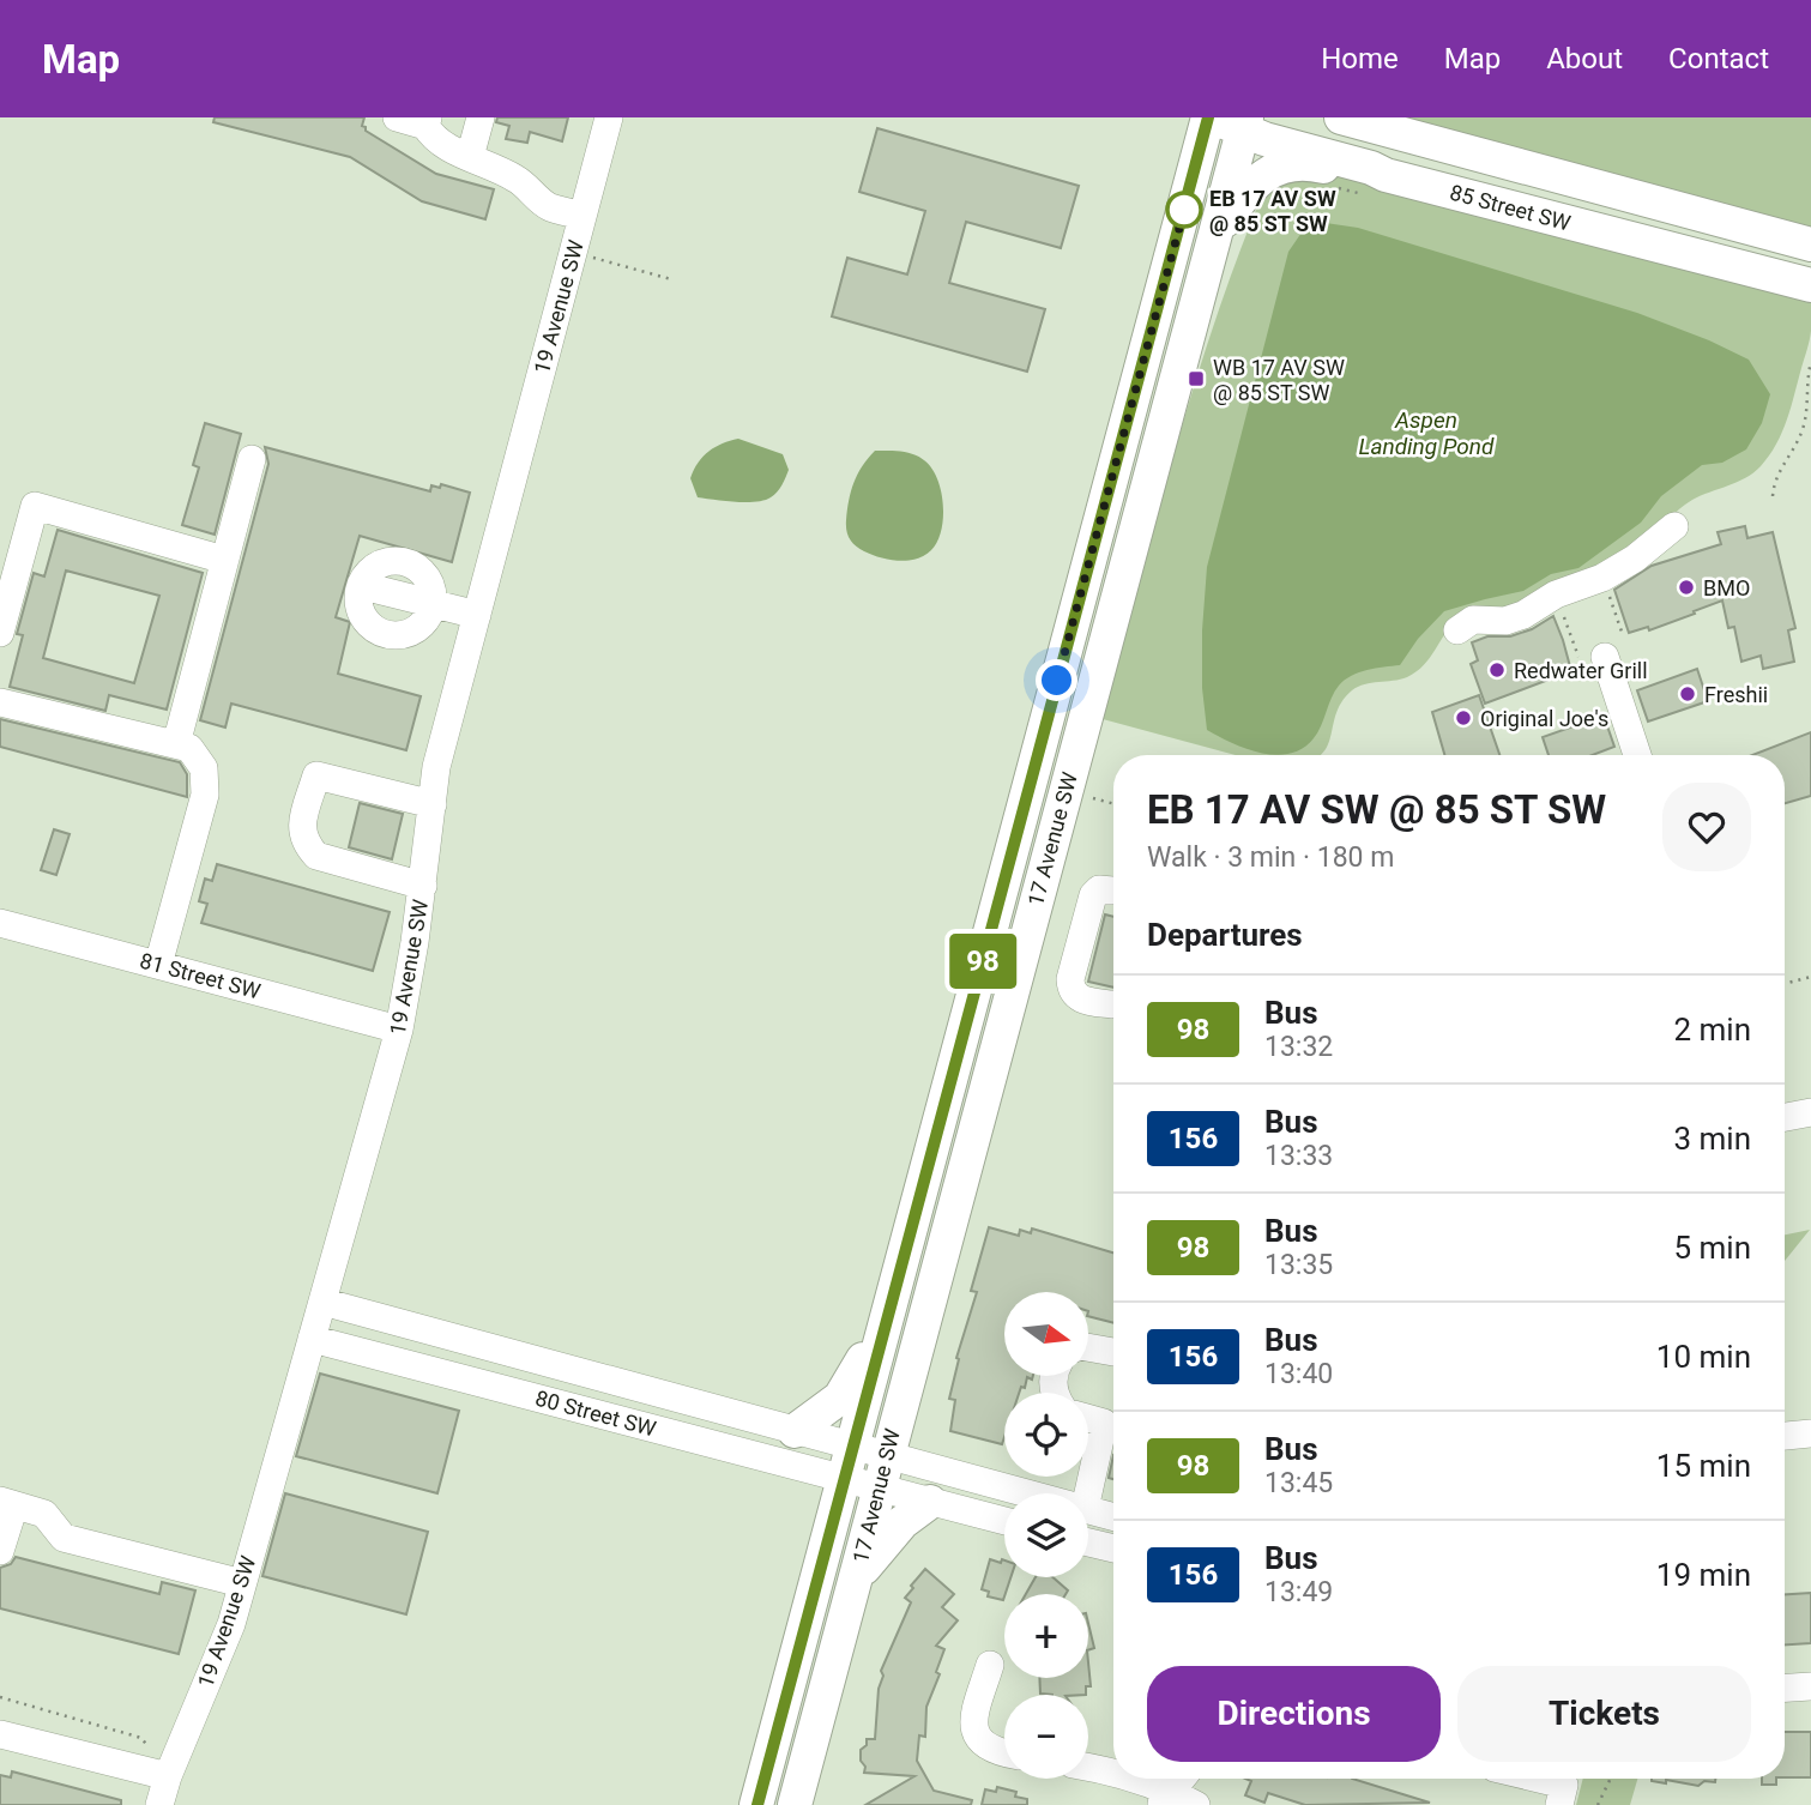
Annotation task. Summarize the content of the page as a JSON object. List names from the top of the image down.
{
  "streets": {
    "main road": ["85 Street SW", "17 Avenue SW"],
    "street": ["19 Avenue SW", "81 Street SW", "80 Street SW"]
  },
  "crossings": [
    ["85 Street SW", "17 Avenue SW"],
    ["19 Avenue SW", "81 Street SW"],
    ["19 Avenue SW", "80 Street SW"],
    ["17 Avenue SW", "80 Street SW"]
  ],
  "water": ["Aspen Landing Pond"],
  "places": {
    "other": [
      "EB 17 AV SW @ 85 ST SW",
      "BMO",
      "Redwater Grill",
      "Freshii",
      "Original Joe's"
    ],
    "transit": ["WB 17 AV SW @ 85 ST SW"]
  },
  "lines": ["bus line 98"],
  "north": "right",
  "page": {
    "header": "Map",
    "nav": [
      "Home",
      "Map",
      "About",
      "Contact"
    ],
    "on_map": "98",
    "heading": [
      ["EB 17 AV SW @ 85 ST SW", "Walk · 3 min · 180 m"],
      "Departures"
    ],
    "list": [
      {
        "mark": "98",
        "name": "Bus",
        "note": "13:32",
        "value": "2 min"
      },
      {
        "mark": "156",
        "name": "Bus",
        "note": "13:33",
        "value": "3 min"
      },
      {
        "mark": "98",
        "name": "Bus",
        "note": "13:35",
        "value": "5 min"
      },
      {
        "mark": "156",
        "name": "Bus",
        "note": "13:40",
        "value": "10 min"
      },
      {
        "mark": "98",
        "name": "Bus",
        "note": "13:45",
        "value": "15 min"
      },
      {
        "mark": "156",
        "name": "Bus",
        "note": "13:49",
        "value": "19 min"
      }
    ],
    "map_buttons": ["+", "−"],
    "buttons": ["Directions", "Tickets"]
  }
}
